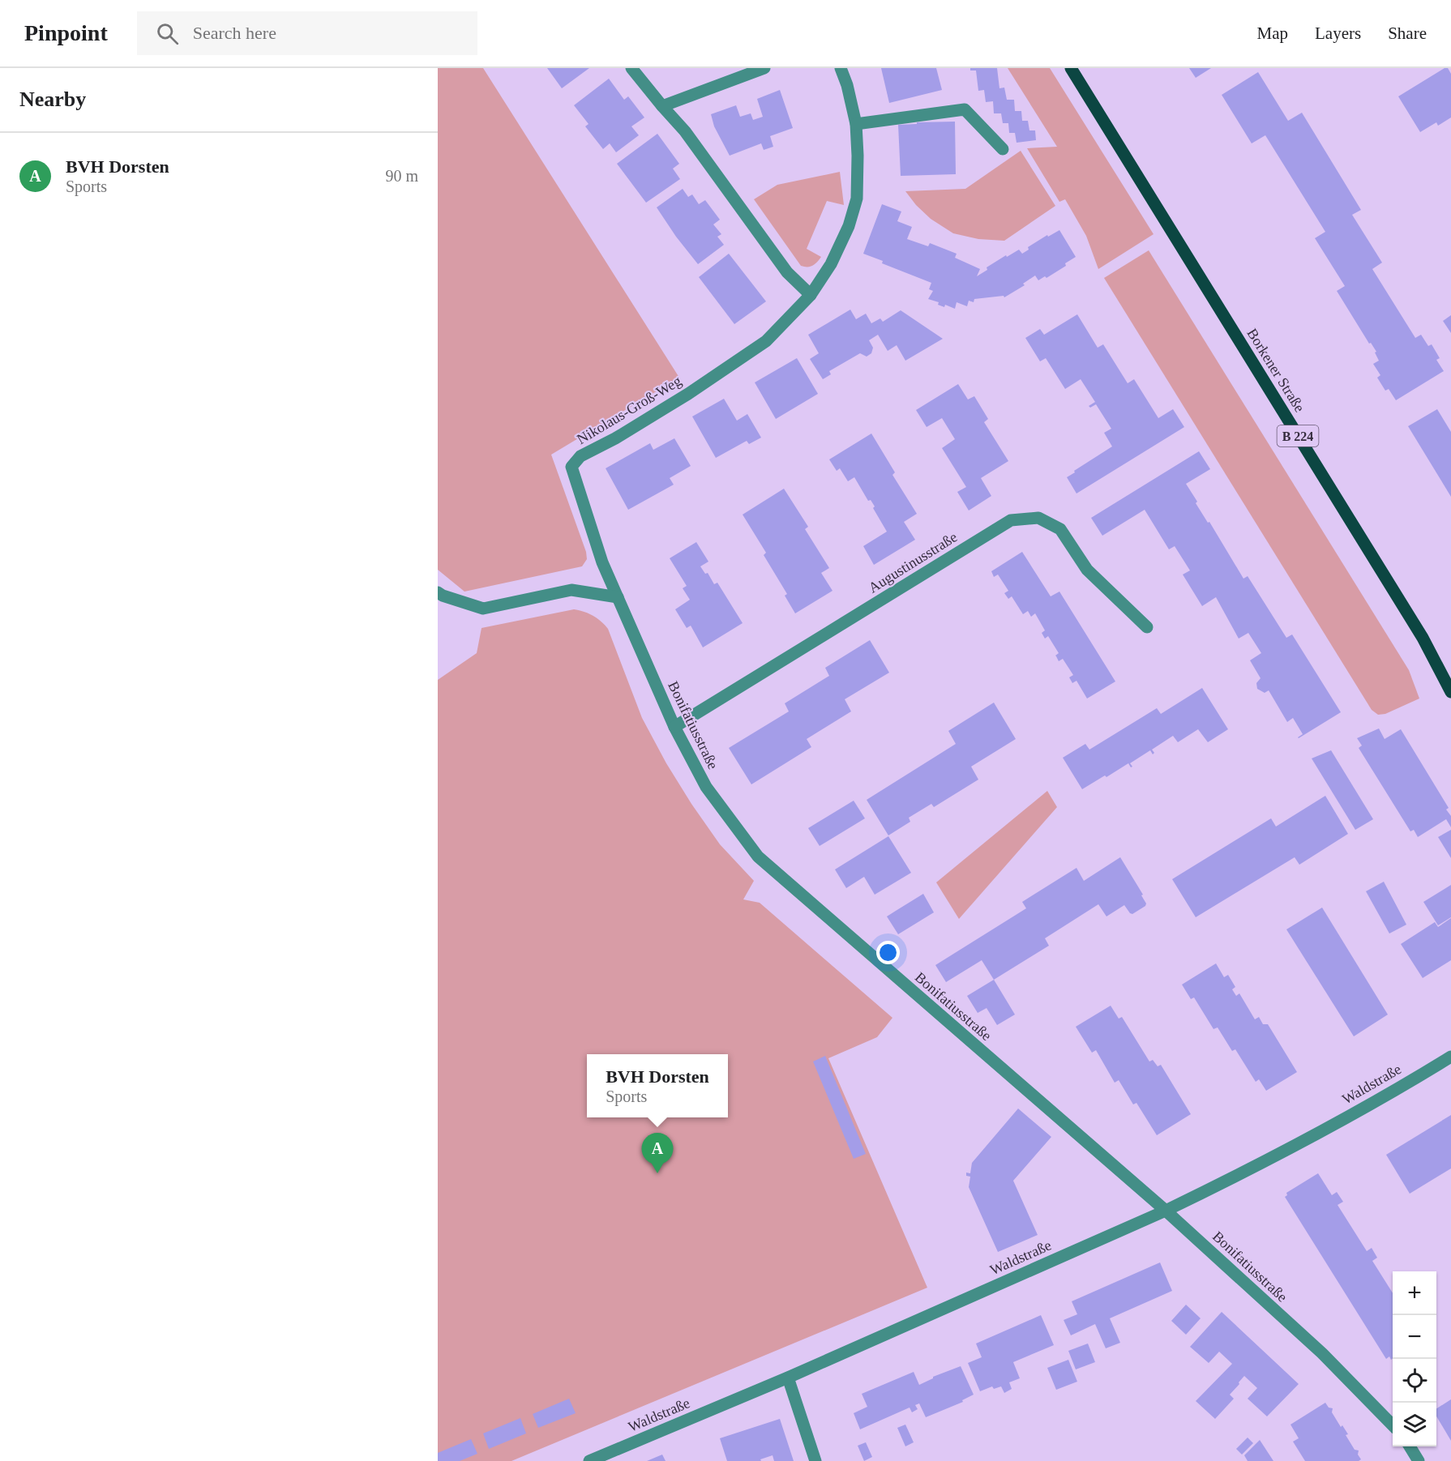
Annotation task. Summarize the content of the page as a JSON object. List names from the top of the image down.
{
  "streets": {
    "main road": ["Borkener Straße", "B 224"],
    "street": [
      "Nikolaus-Groß-Weg",
      "Augustinusstraße",
      "Bonifatiusstraße",
      "Waldstraße"
    ]
  },
  "crossings": [
    ["Nikolaus-Groß-Weg", "Bonifatiusstraße"],
    ["Augustinusstraße", "Bonifatiusstraße"],
    ["Bonifatiusstraße", "Waldstraße"]
  ],
  "page": {
    "header": "Pinpoint",
    "search": "Search here",
    "nav": ["Map", "Layers", "Share"],
    "heading": "Nearby",
    "list": [
      {
        "mark": "A",
        "name": "BVH Dorsten",
        "note": "Sports",
        "value": "90 m"
      }
    ],
    "popup": ["BVH Dorsten", "Sports"],
    "pins": "A",
    "map_buttons": ["+", "−"]
  }
}
